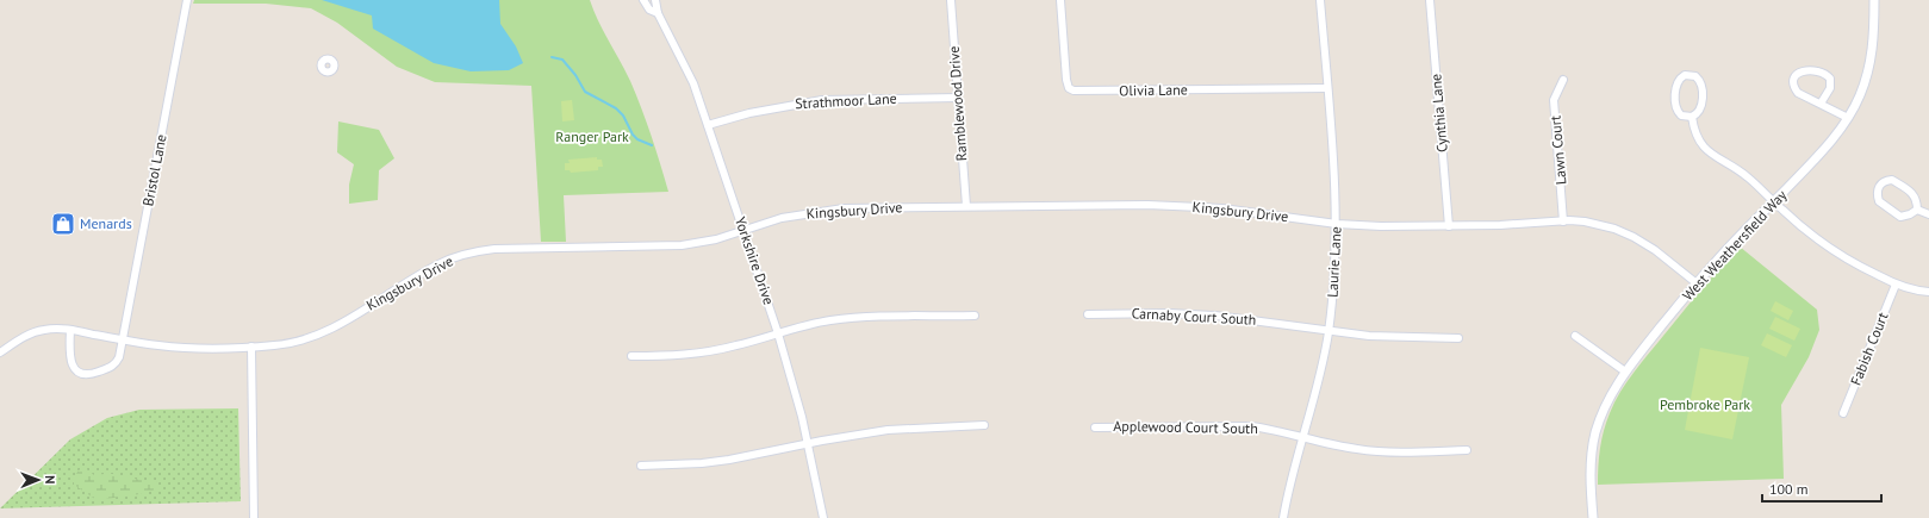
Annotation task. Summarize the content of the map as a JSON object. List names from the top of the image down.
{
  "streets": {
    "street": [
      "Olivia Lane",
      "Strathmoor Lane",
      "Ramblewood Drive",
      "Cynthia Lane",
      "Lawn Court",
      "Bristol Lane",
      "Kingsbury Drive",
      "West Weathersfield Way",
      "Yorkshire Drive",
      "Laurie Lane",
      "Carnaby Court South",
      "Fabish Court",
      "Applewood Court South"
    ]
  },
  "crossings": [
    ["Olivia Lane", "Laurie Lane"],
    ["Strathmoor Lane", "Ramblewood Drive"],
    ["Strathmoor Lane", "Yorkshire Drive"],
    ["Ramblewood Drive", "Kingsbury Drive"],
    ["Cynthia Lane", "Kingsbury Drive"],
    ["Lawn Court", "Kingsbury Drive"],
    ["Bristol Lane", "Kingsbury Drive"],
    ["Kingsbury Drive", "West Weathersfield Way"],
    ["Kingsbury Drive", "Yorkshire Drive"],
    ["Kingsbury Drive", "Laurie Lane"],
    ["Laurie Lane", "Carnaby Court South"],
    ["Laurie Lane", "Applewood Court South"]
  ],
  "parks": ["Ranger Park", "Pembroke Park"],
  "places": {
    "shop": ["Menards"]
  },
  "scale_bar": "100 m",
  "north": "right"
}
